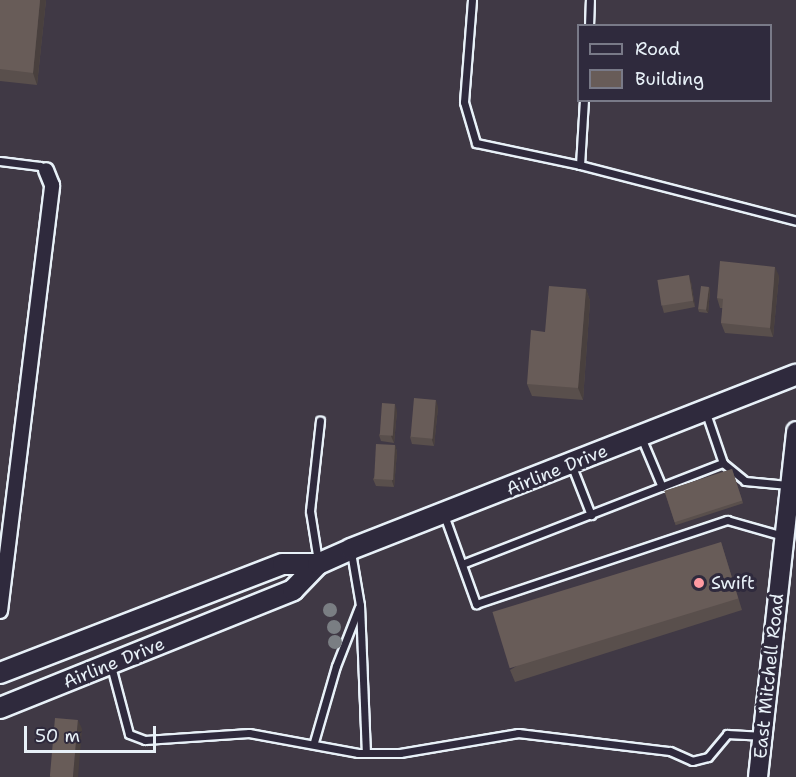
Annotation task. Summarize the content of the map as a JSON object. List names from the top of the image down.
{
  "streets": {
    "main road": ["Airline Drive"],
    "street": ["East Mitchell Road"]
  },
  "places": ["Swift"],
  "legend": ["Road", "Building"],
  "scale_bar": "50 m"
}
